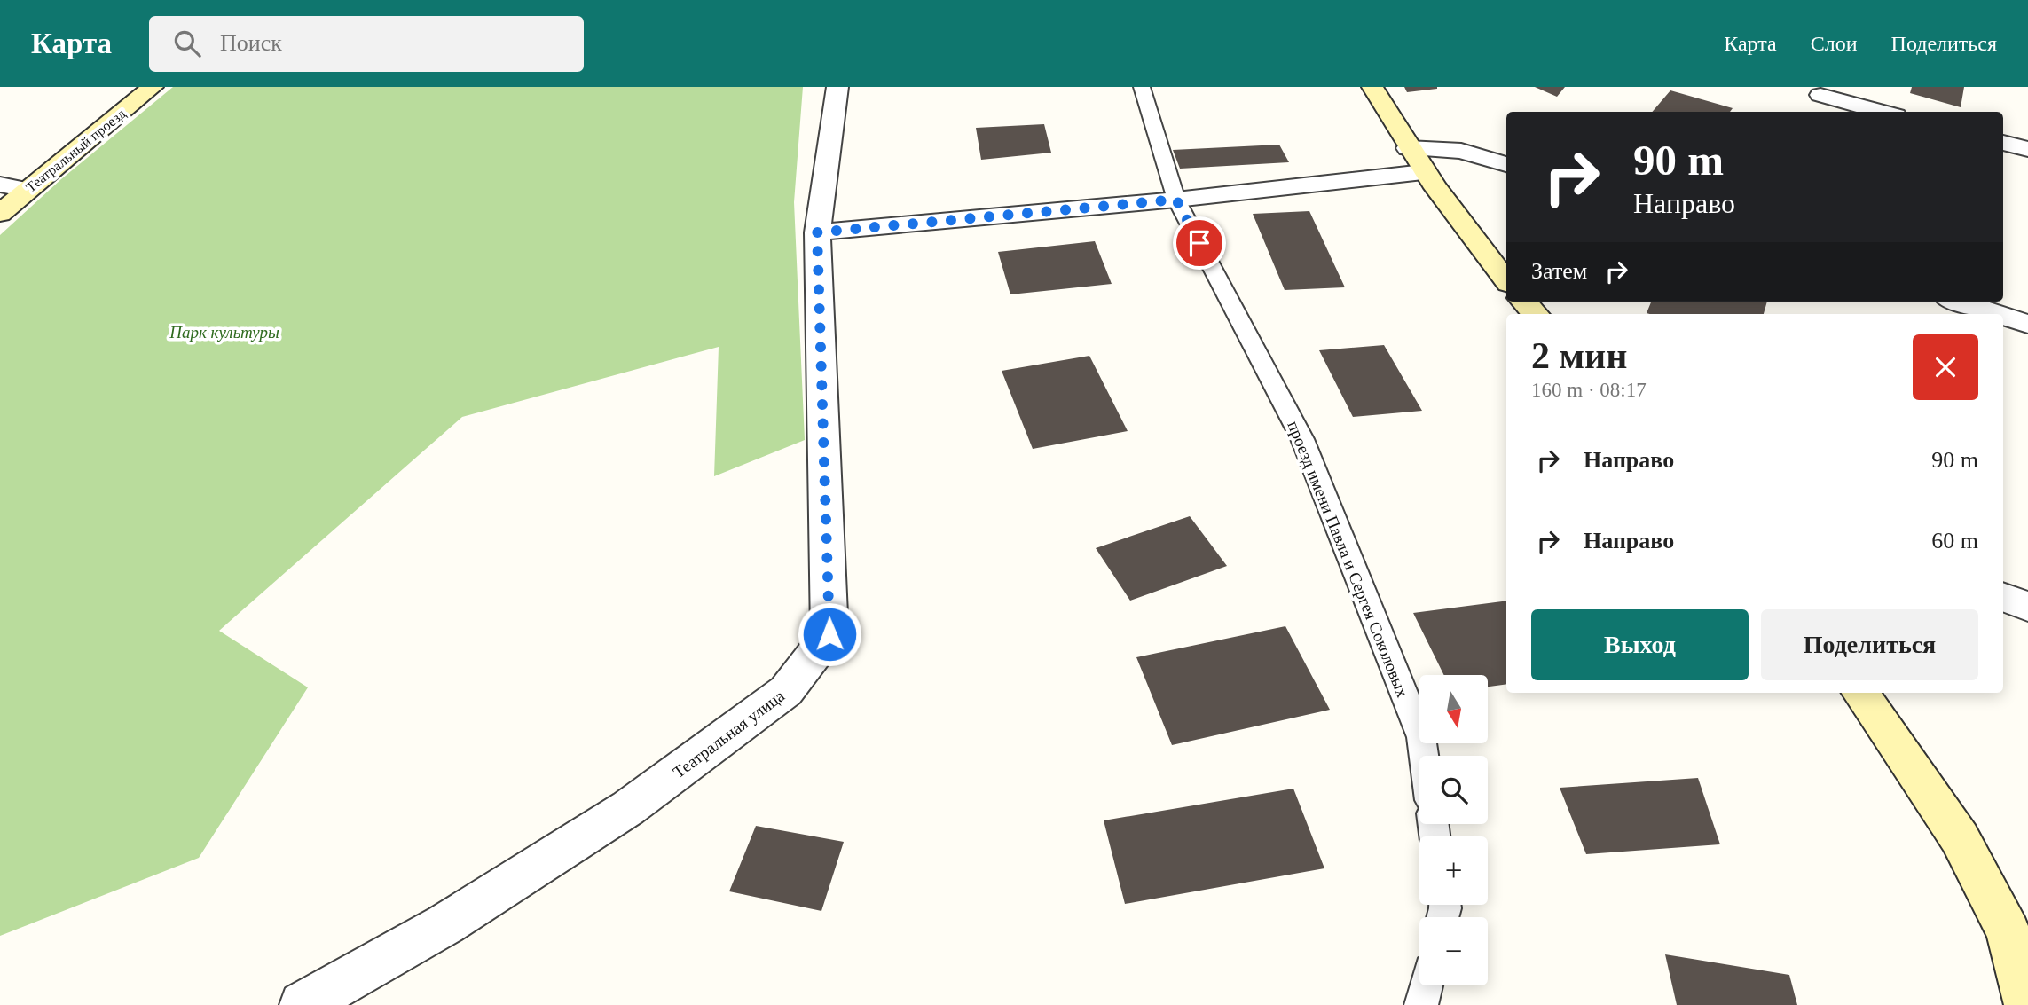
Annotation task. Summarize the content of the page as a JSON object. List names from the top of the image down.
{
  "streets": {
    "main road": ["Театральный проезд"],
    "street": ["Театральная улица"],
    "lane": ["проезд имени Павла и Сергея Соколовых"]
  },
  "parks": ["Парк культуры"],
  "north": "bottom",
  "page": {
    "header": "Карта",
    "search": "Поиск",
    "nav": ["Карта", "Слои", "Поделиться"],
    "turn": ["90 m", "Направо"],
    "then": "Затем",
    "heading": ["2 мин", "160 m · 08:17"],
    "list": [
      {
        "name": "Направо",
        "value": "90 m"
      },
      {
        "name": "Направо",
        "value": "60 m"
      }
    ],
    "buttons": ["Выход", "Поделиться"],
    "map_buttons": ["+", "−"]
  }
}
